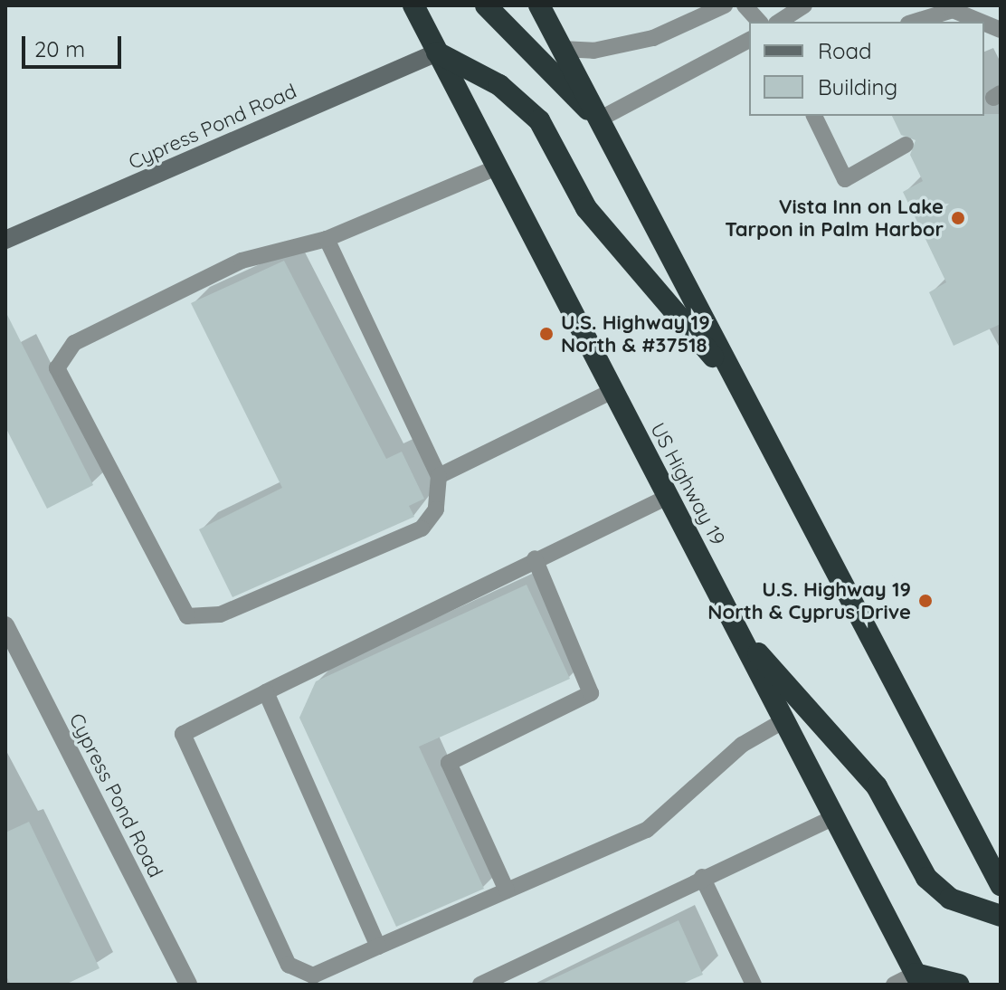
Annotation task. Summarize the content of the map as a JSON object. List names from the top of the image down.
{
  "streets": {
    "highway": ["US Highway 19"],
    "street": ["Cypress Pond Road"]
  },
  "crossings": [
    ["Cypress Pond Road", "US Highway 19"]
  ],
  "places": ["Vista Inn on Lake Tarpon in Palm Harbor", "U.S. Highway 19 North & #37518", "U.S. Highway 19 North & Cyprus Drive"],
  "legend": ["Road", "Building"],
  "scale_bar": "20 m"
}
